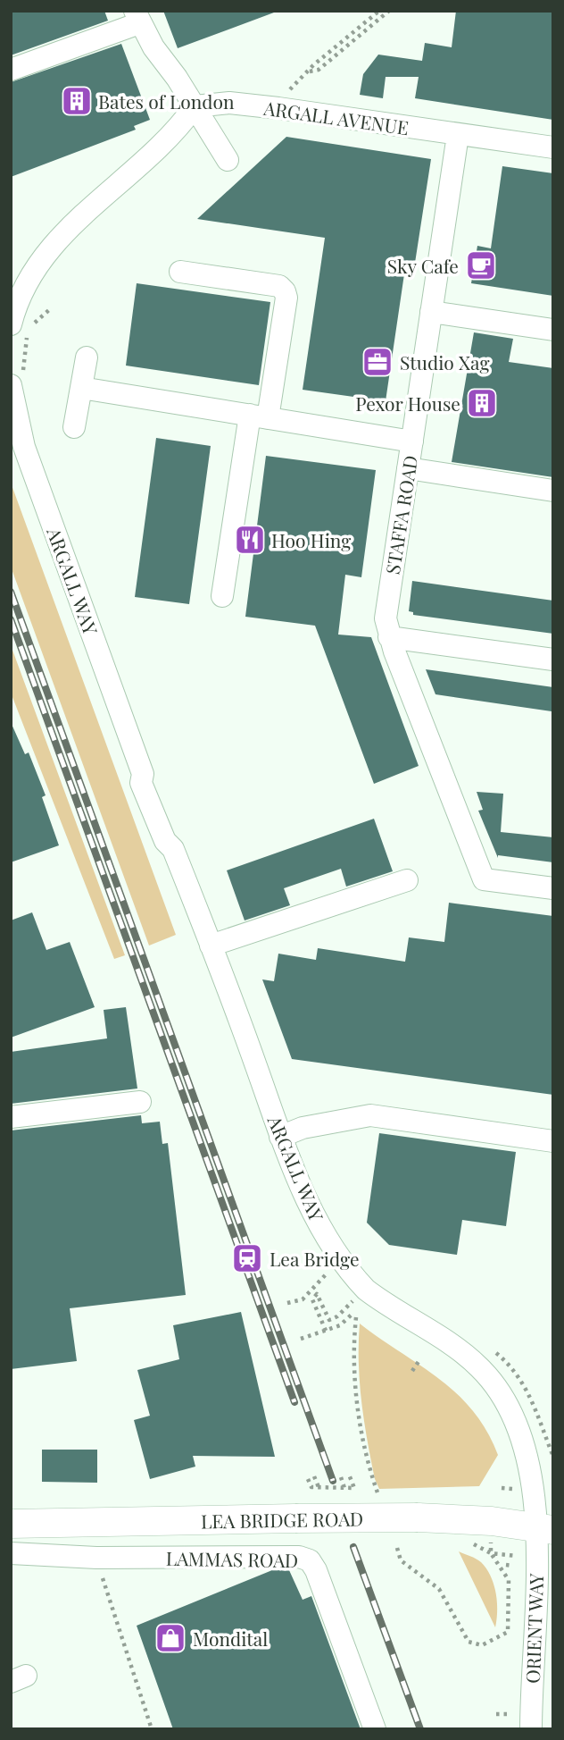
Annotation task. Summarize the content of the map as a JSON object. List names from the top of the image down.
{
  "streets": {
    "main road": ["LEA BRIDGE ROAD"],
    "street": [
      "ARGALL AVENUE",
      "STAFFA ROAD",
      "ARGALL WAY",
      "LAMMAS ROAD",
      "ORIENT WAY"
    ]
  },
  "crossings": [
    ["ARGALL AVENUE", "STAFFA ROAD"],
    ["ARGALL WAY", "LEA BRIDGE ROAD"],
    ["ARGALL WAY", "ORIENT WAY"],
    ["LEA BRIDGE ROAD", "ORIENT WAY"]
  ],
  "places": {
    "building": ["Bates of London", "Pexor House"],
    "cafe": ["Sky Cafe"],
    "office": ["Studio Xag"],
    "restaurant": ["Hoo Hing"],
    "station": ["Lea Bridge"],
    "shop": ["Mondital"]
  }
}
